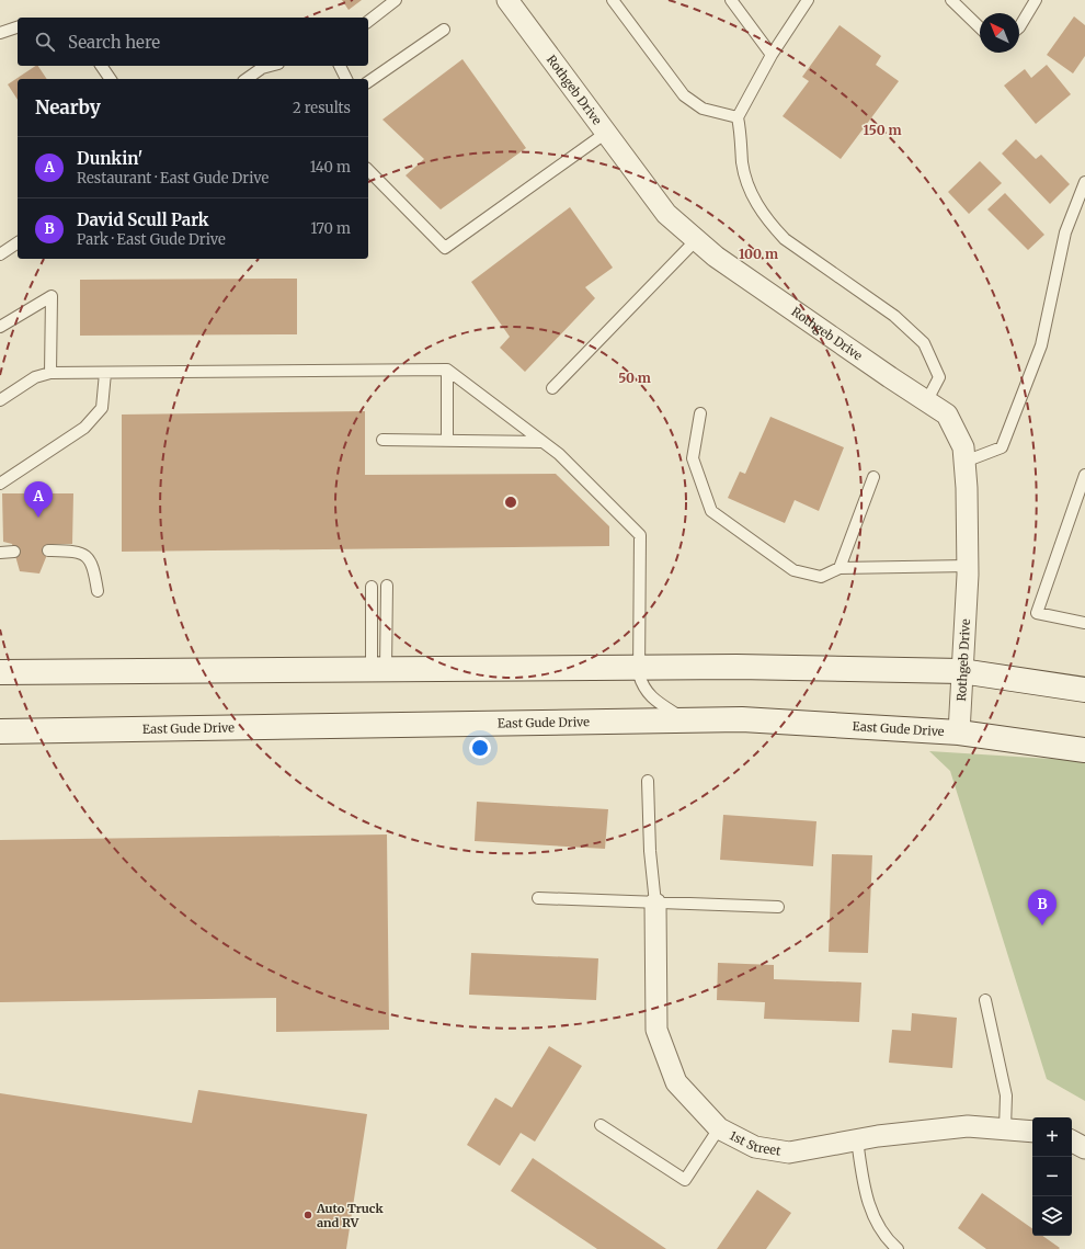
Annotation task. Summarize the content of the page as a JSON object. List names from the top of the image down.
{
  "streets": {
    "main road": ["East Gude Drive"],
    "street": ["Rothgeb Drive", "1st Street"]
  },
  "crossings": [
    ["Rothgeb Drive", "East Gude Drive"]
  ],
  "places": ["Auto Truck and RV"],
  "north": "top left",
  "page": {
    "search": "Search here",
    "heading": ["Nearby", "2 results"],
    "list": [
      {
        "mark": "A",
        "name": "Dunkin'",
        "note": "Restaurant · East Gude Drive",
        "value": "140 m"
      },
      {
        "mark": "B",
        "name": "David Scull Park",
        "note": "Park · East Gude Drive",
        "value": "170 m"
      }
    ],
    "pins": ["A", "B"],
    "map_buttons": ["+", "−"]
  },
  "rings": ["150 m", "100 m", "50 m"]
}
